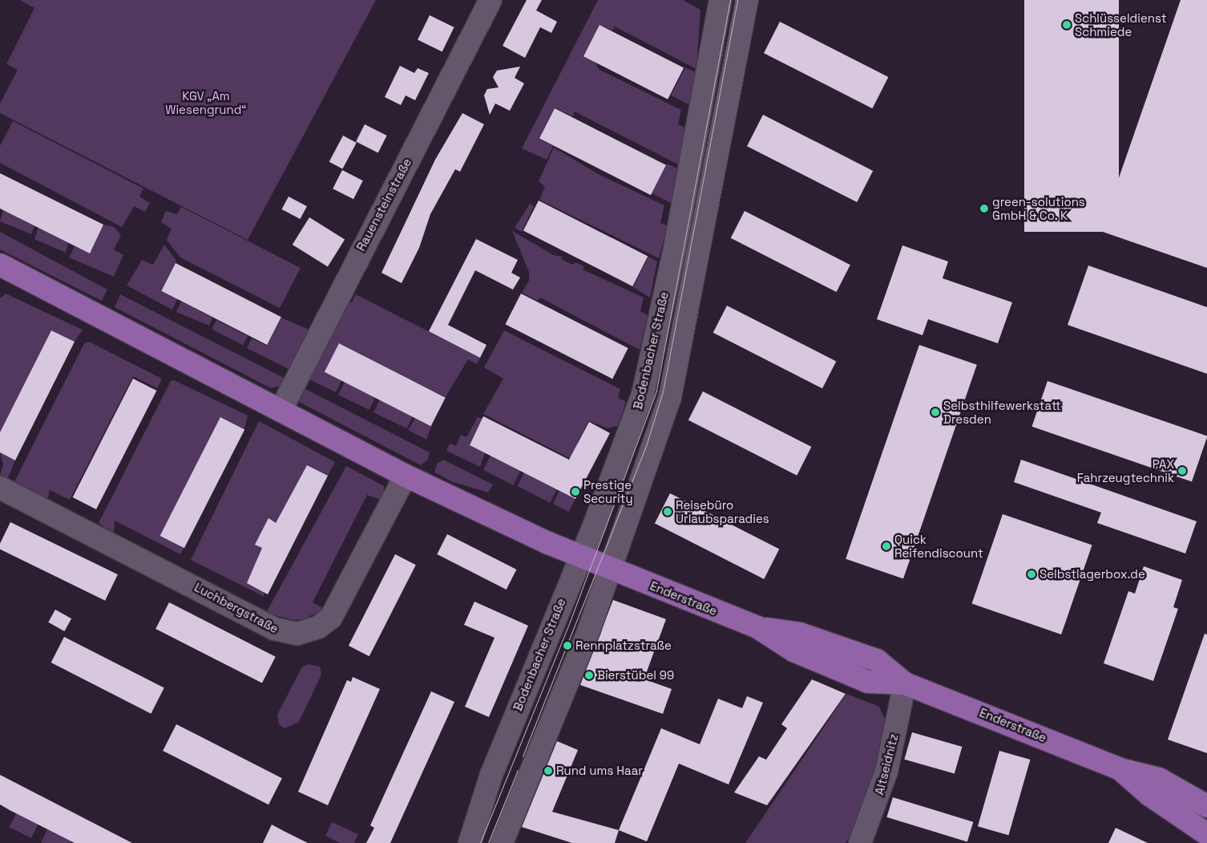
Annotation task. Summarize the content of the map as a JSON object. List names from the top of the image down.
{
  "streets": {
    "main road": ["Enderstraße"],
    "street": [
      "Rauensteinstraße",
      "Bodenbacher Straße",
      "Luchbergstraße",
      "Altseidnitz"
    ]
  },
  "crossings": [
    ["Enderstraße", "Altseidnitz"]
  ],
  "parks": ["KGV „Am Wiesengrund“"],
  "places": [
    "Schlüsseldienst Schmiede",
    "green-solutions GmbH & Co. K",
    "Selbsthilfewerkstatt Dresden",
    "PAX Fahrzeugtechnik",
    "Prestige Security",
    "Reisebüro Urlaubsparadies",
    "Quick Reifendiscount",
    "Selbstlagerbox.de",
    "Rennplatzstraße",
    "Bierstübel 99",
    "Rund ums Haar"
  ]
}
